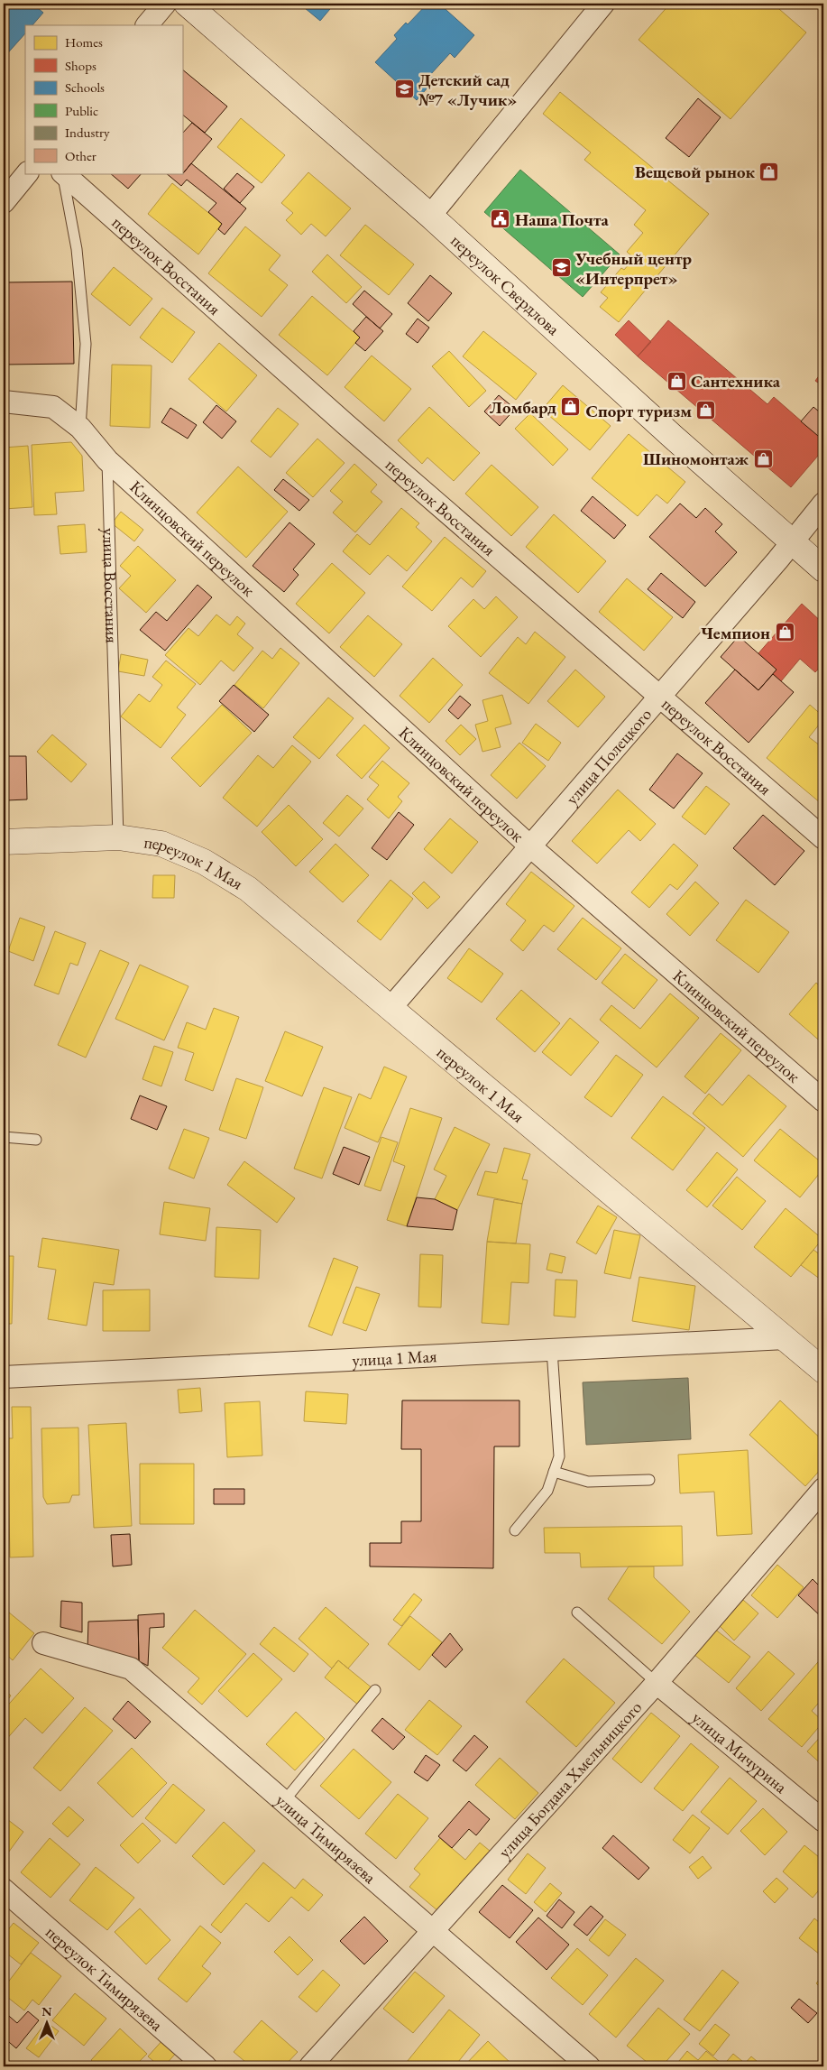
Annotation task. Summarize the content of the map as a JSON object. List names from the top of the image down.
{
  "streets": {
    "street": [
      "переулок Восстания",
      "переулок Свердлова",
      "Клинцовский переулок",
      "улица Полецкого",
      "переулок 1 Мая",
      "улица 1 Мая",
      "улица Мичурина",
      "улица Богдана Хмельницкого",
      "улица Тимирязева",
      "переулок Тимирязева"
    ],
    "lane": ["улица Восстания"]
  },
  "crossings": [
    ["переулок Восстания", "улица Полецкого"],
    ["переулок Свердлова", "улица Полецкого"],
    ["Клинцовский переулок", "улица Восстания"],
    ["Клинцовский переулок", "улица Полецкого"],
    ["улица Восстания", "переулок 1 Мая"],
    ["улица Полецкого", "переулок 1 Мая"],
    ["переулок 1 Мая", "улица 1 Мая"],
    ["улица Мичурина", "улица Богдана Хмельницкого"],
    ["улица Богдана Хмельницкого", "улица Тимирязева"]
  ],
  "places": {
    "school or university": ["Детский сад №7 «Лучик»", "Учебный центр «Интерпрет»"],
    "shop": [
      "Вещевой рынок",
      "Сантехника",
      "Ломбард",
      "Спорт туризм",
      "Шиномонтаж",
      "Чемпион"
    ],
    "public building": ["Наша Почта"]
  },
  "legend": [
    "Homes",
    "Shops",
    "Schools",
    "Public",
    "Industry",
    "Other"
  ],
  "north": "top"
}
